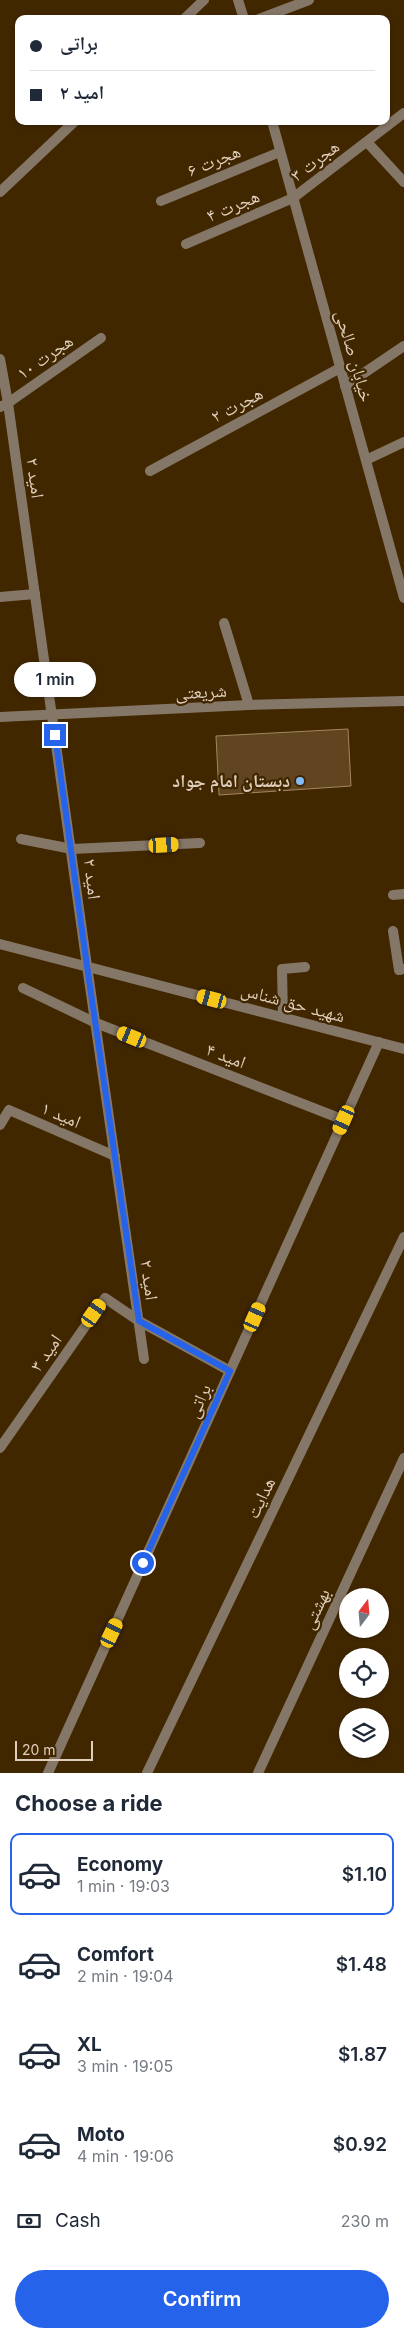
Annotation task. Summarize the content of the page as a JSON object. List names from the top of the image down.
{
  "streets": {
    "street": [
      "هجرت ۶",
      "هجرت ۳",
      "هجرت ۴",
      "خیابان صالحی",
      "هجرت ۱۰",
      "هجرت ۲",
      "امید ۲",
      "شریعتی",
      "شهید حق شناس",
      "امید ۴",
      "امید ۱",
      "امید ۳",
      "براتی",
      "هدایت",
      "بهشتی"
    ]
  },
  "crossings": [
    ["هجرت ۶", "خیابان صالحی"],
    ["هجرت ۳", "هجرت ۴"],
    ["هجرت ۳", "خیابان صالحی"],
    ["هجرت ۴", "خیابان صالحی"],
    ["خیابان صالحی", "هجرت ۲"],
    ["هجرت ۱۰", "امید ۲"],
    ["امید ۲", "شریعتی"],
    ["امید ۲", "شهید حق شناس"],
    ["امید ۲", "امید ۴"],
    ["امید ۲", "امید ۱"],
    ["امید ۲", "امید ۳"],
    ["شهید حق شناس", "براتی"],
    ["امید ۴", "براتی"],
    ["امید ۳", "براتی"]
  ],
  "places": ["دبستان امام جواد"],
  "scale_bar": "20 m",
  "north": "top",
  "page": {
    "banner": ["براتی", "امید ۲"],
    "bubble": "1 min",
    "scale": "20 m",
    "heading": "Choose a ride",
    "list": [
      {
        "name": "Economy",
        "note": "1 min · 19:03",
        "value": "$1.10"
      },
      {
        "name": "Comfort",
        "note": "2 min · 19:04",
        "value": "$1.48"
      },
      {
        "name": "XL",
        "note": "3 min · 19:05",
        "value": "$1.87"
      },
      {
        "name": "Moto",
        "note": "4 min · 19:06",
        "value": "$0.92"
      }
    ],
    "pay": ["Cash", "230 m"],
    "buttons": "Confirm"
  }
}
